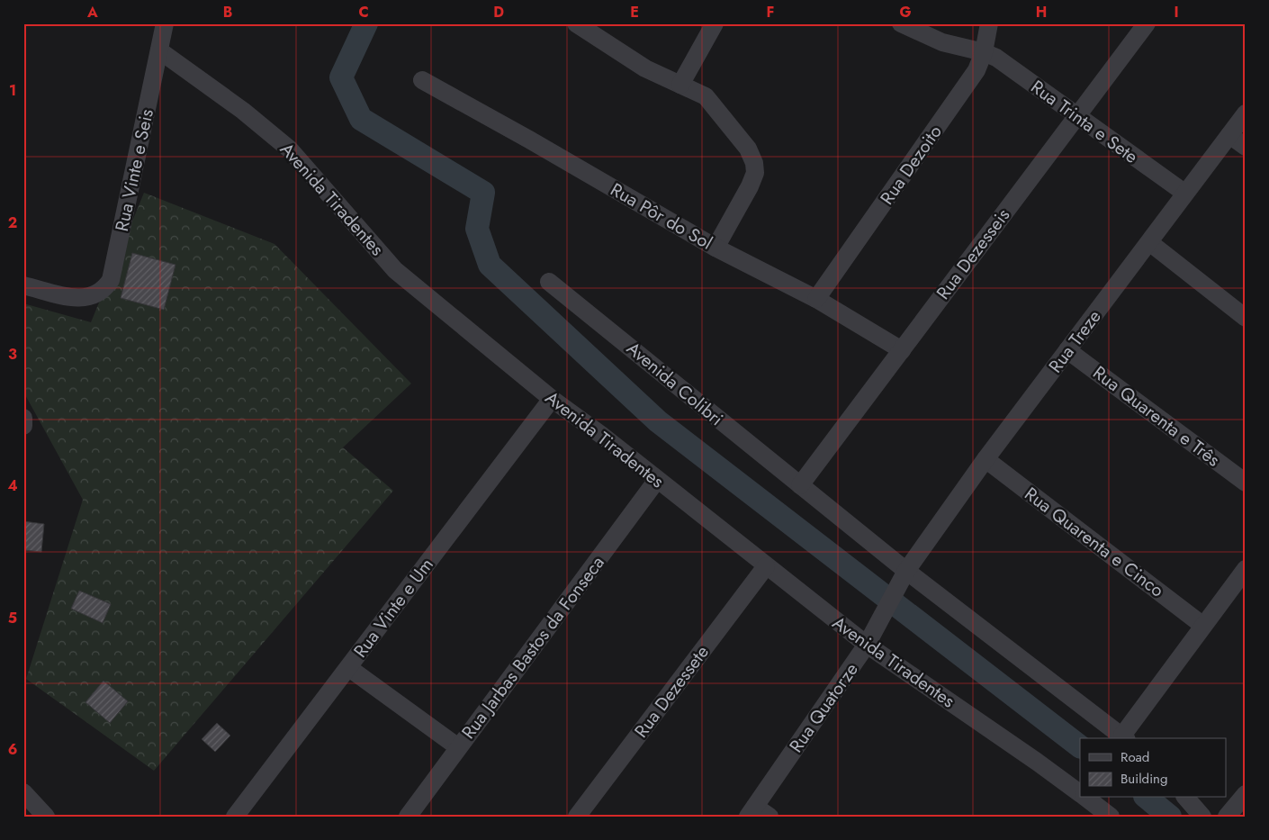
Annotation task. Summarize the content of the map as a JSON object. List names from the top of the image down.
{
  "streets": {
    "street": [
      "Rua Trinta e Sete",
      "Rua Dezoito",
      "Rua Vinte e Seis",
      "Avenida Tiradentes",
      "Rua Pôr do Sol",
      "Rua Dezesseis",
      "Rua Treze",
      "Avenida Colibri",
      "Rua Quarenta e Três",
      "Rua Quarenta e Cinco",
      "Rua Vinte e Um",
      "Rua Jarbas Bastos da Fonseca",
      "Rua Dezessete",
      "Rua Quatorze"
    ]
  },
  "crossings": [
    ["Rua Trinta e Sete", "Rua Dezoito"],
    ["Rua Trinta e Sete", "Rua Dezesseis"],
    ["Rua Trinta e Sete", "Rua Treze"],
    ["Rua Dezoito", "Rua Pôr do Sol"],
    ["Rua Vinte e Seis", "Avenida Tiradentes"],
    ["Avenida Tiradentes", "Rua Vinte e Um"],
    ["Avenida Tiradentes", "Rua Jarbas Bastos da Fonseca"],
    ["Avenida Tiradentes", "Rua Dezessete"],
    ["Avenida Tiradentes", "Rua Quatorze"],
    ["Rua Pôr do Sol", "Rua Dezesseis"],
    ["Rua Dezesseis", "Avenida Colibri"],
    ["Rua Treze", "Rua Quarenta e Três"],
    ["Rua Treze", "Rua Quarenta e Cinco"],
    ["Rua Treze", "Rua Quatorze"]
  ],
  "legend": ["Road", "Building"],
  "grid": {
    "columns": [
      "A",
      "B",
      "C",
      "D",
      "E",
      "F",
      "G",
      "H",
      "I"
    ],
    "rows": [
      "1",
      "2",
      "3",
      "4",
      "5",
      "6"
    ]
  }
}
